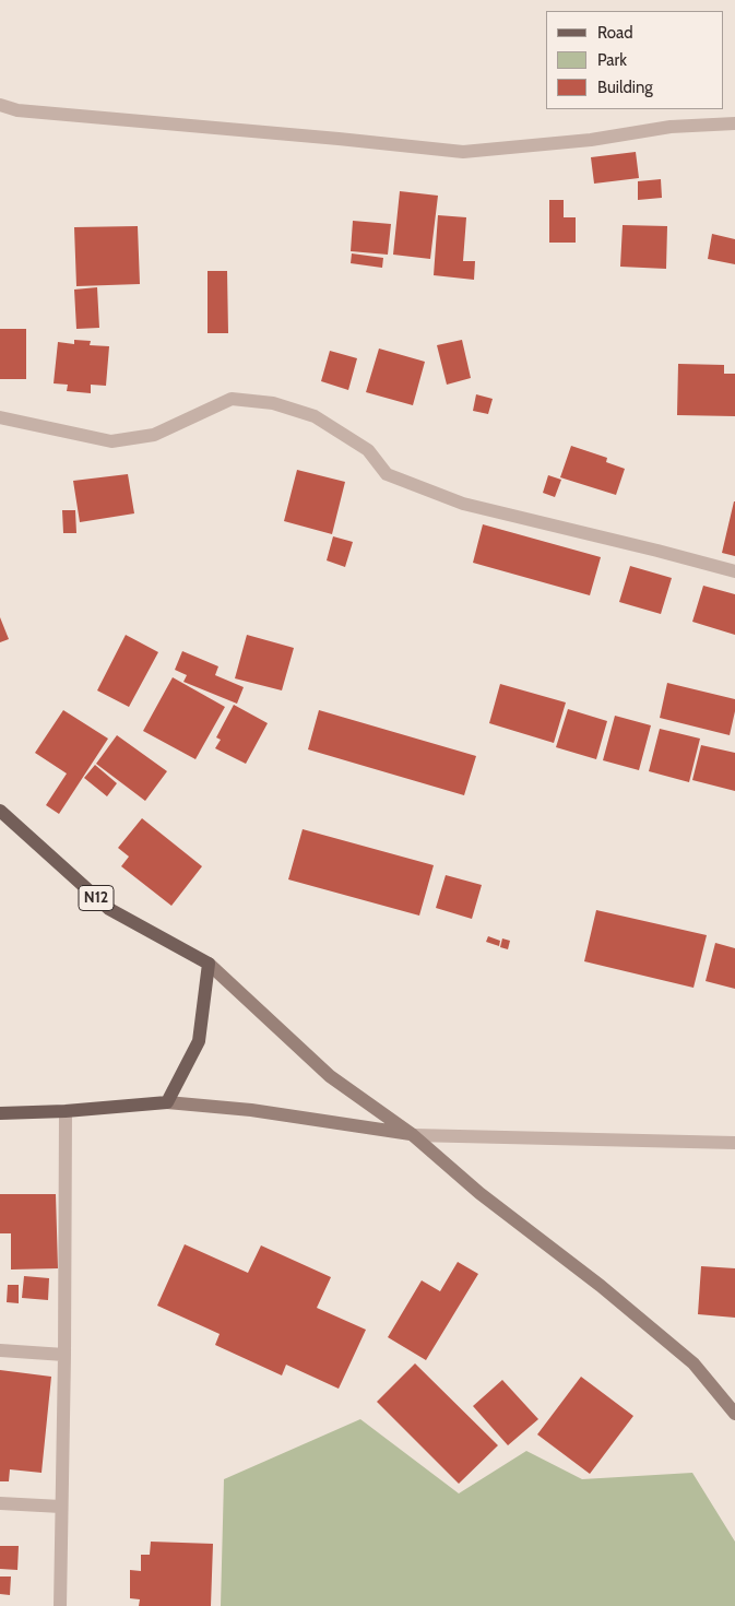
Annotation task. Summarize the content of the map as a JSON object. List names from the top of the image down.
{
  "streets": {
    "main road": ["N12"]
  },
  "legend": ["Road", "Park", "Building"]
}
